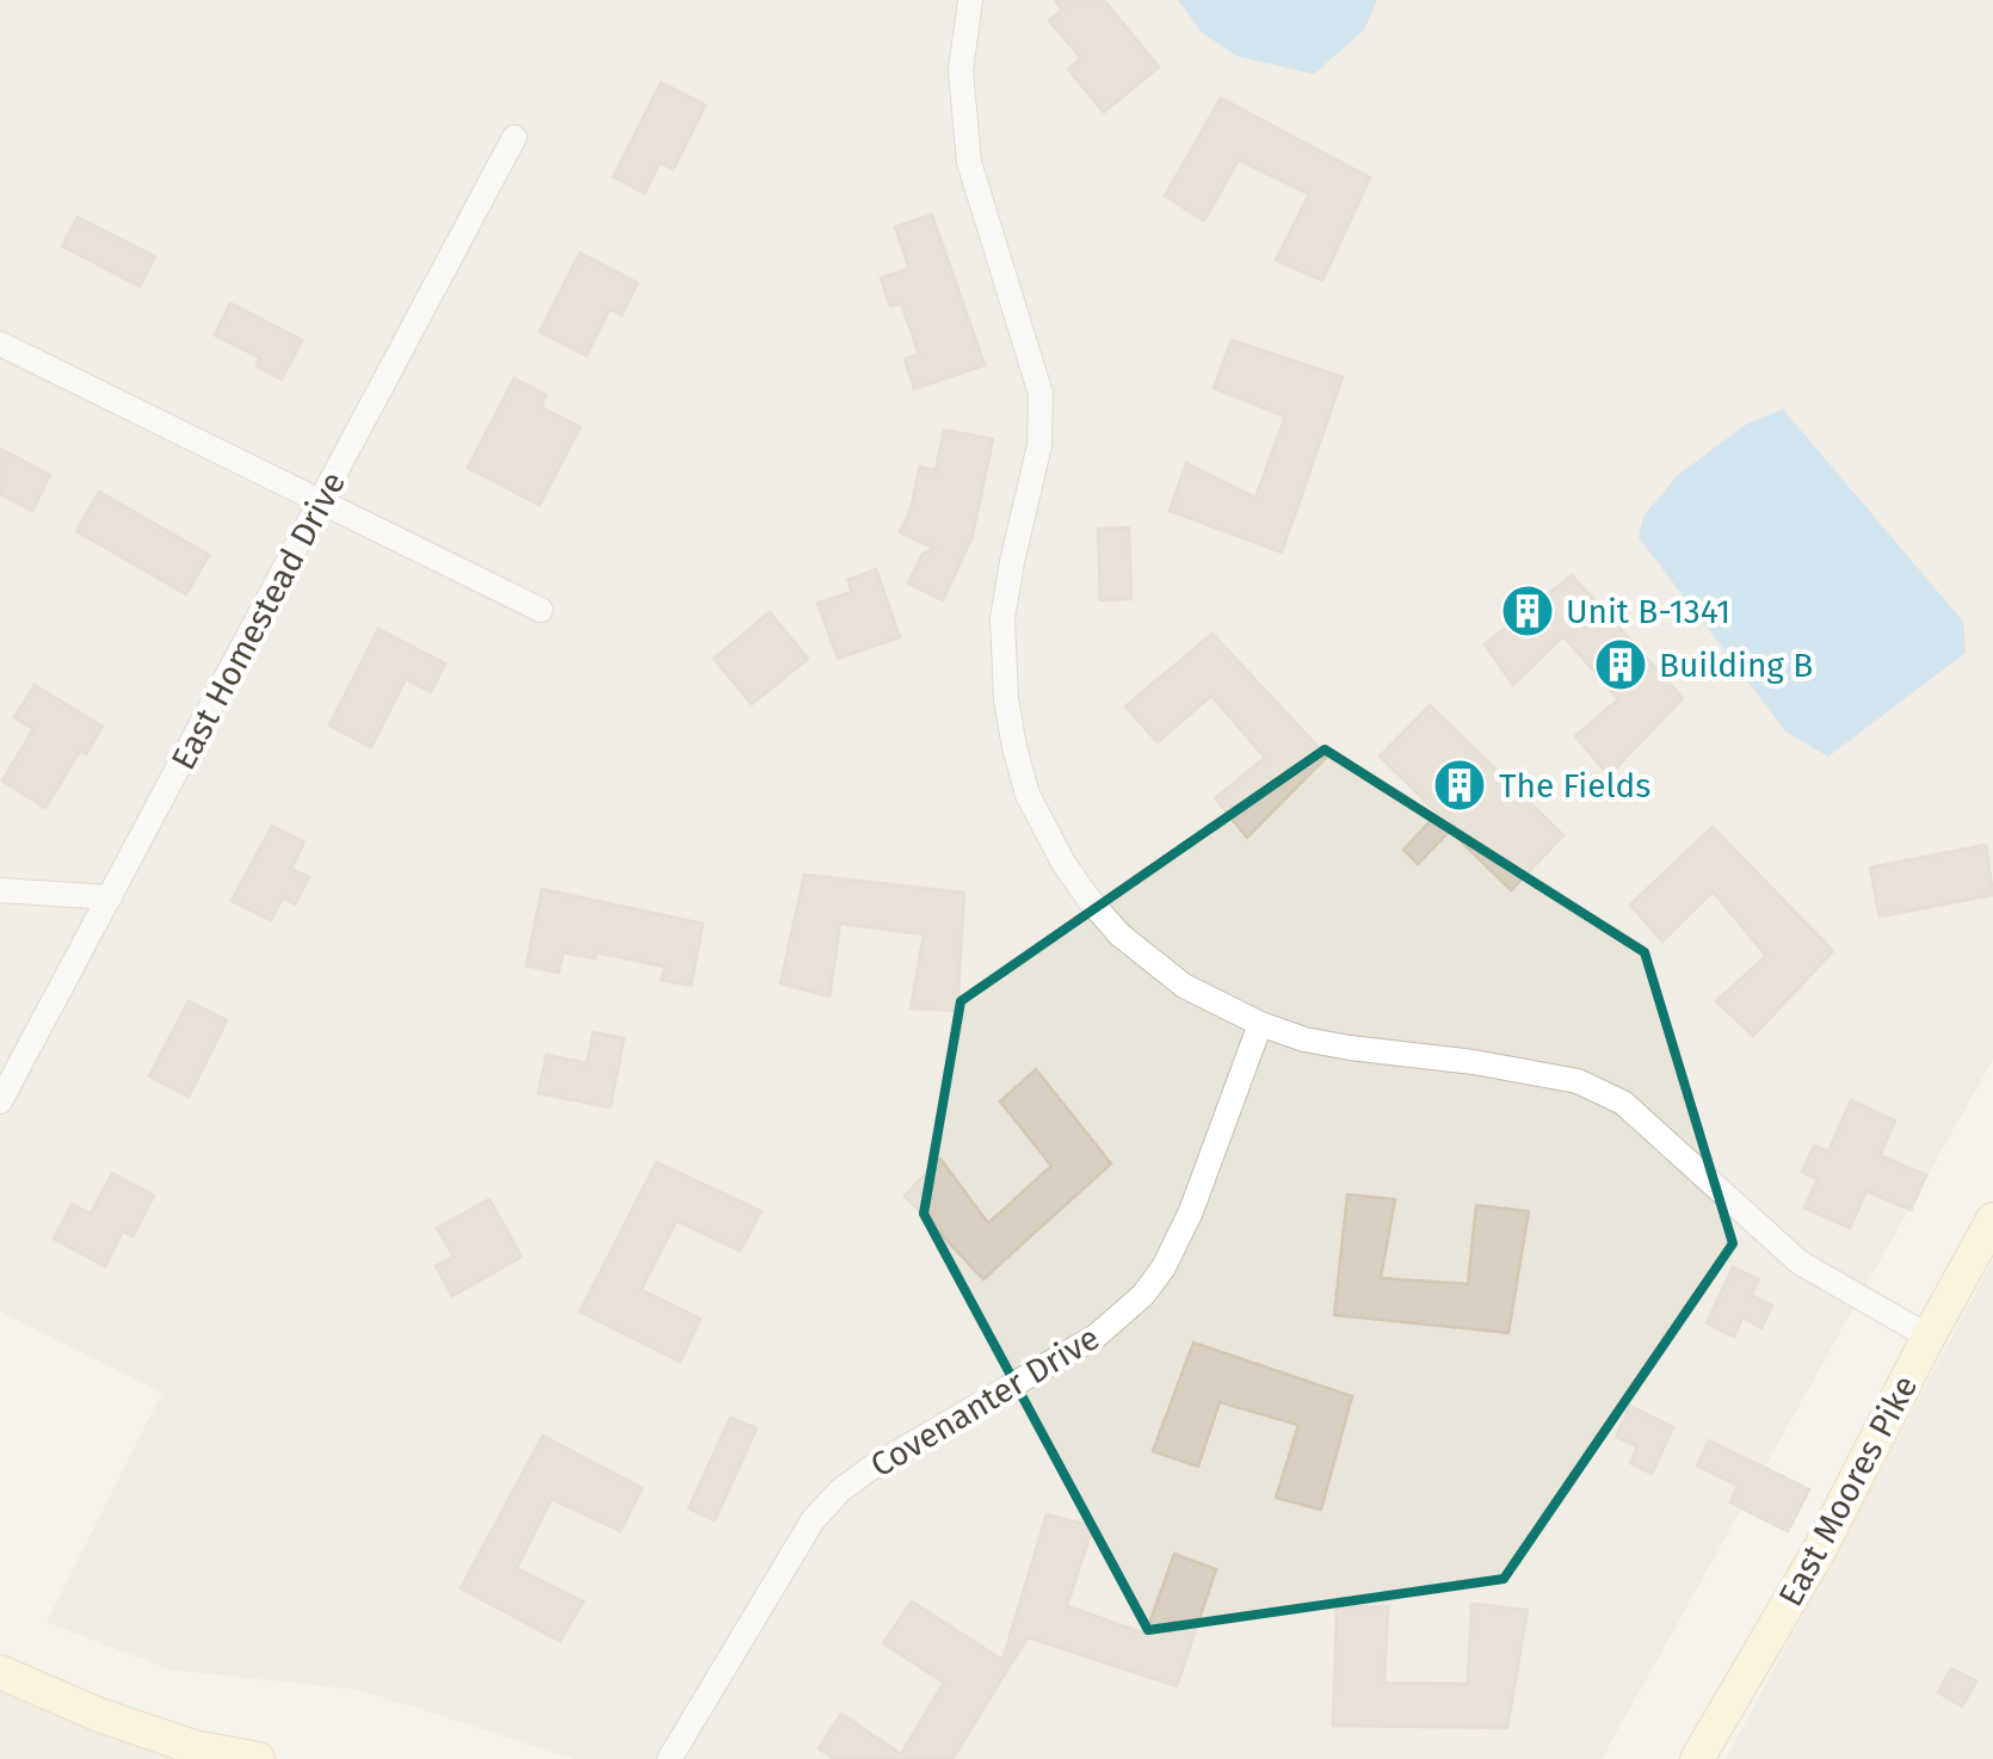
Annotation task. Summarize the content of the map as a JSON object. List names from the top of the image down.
{
  "streets": {
    "main road": ["East Moores Pike"],
    "street": ["East Homestead Drive", "Covenanter Drive"]
  },
  "places": {
    "building": ["Unit B-1341", "Building B", "The Fields"]
  }
}
